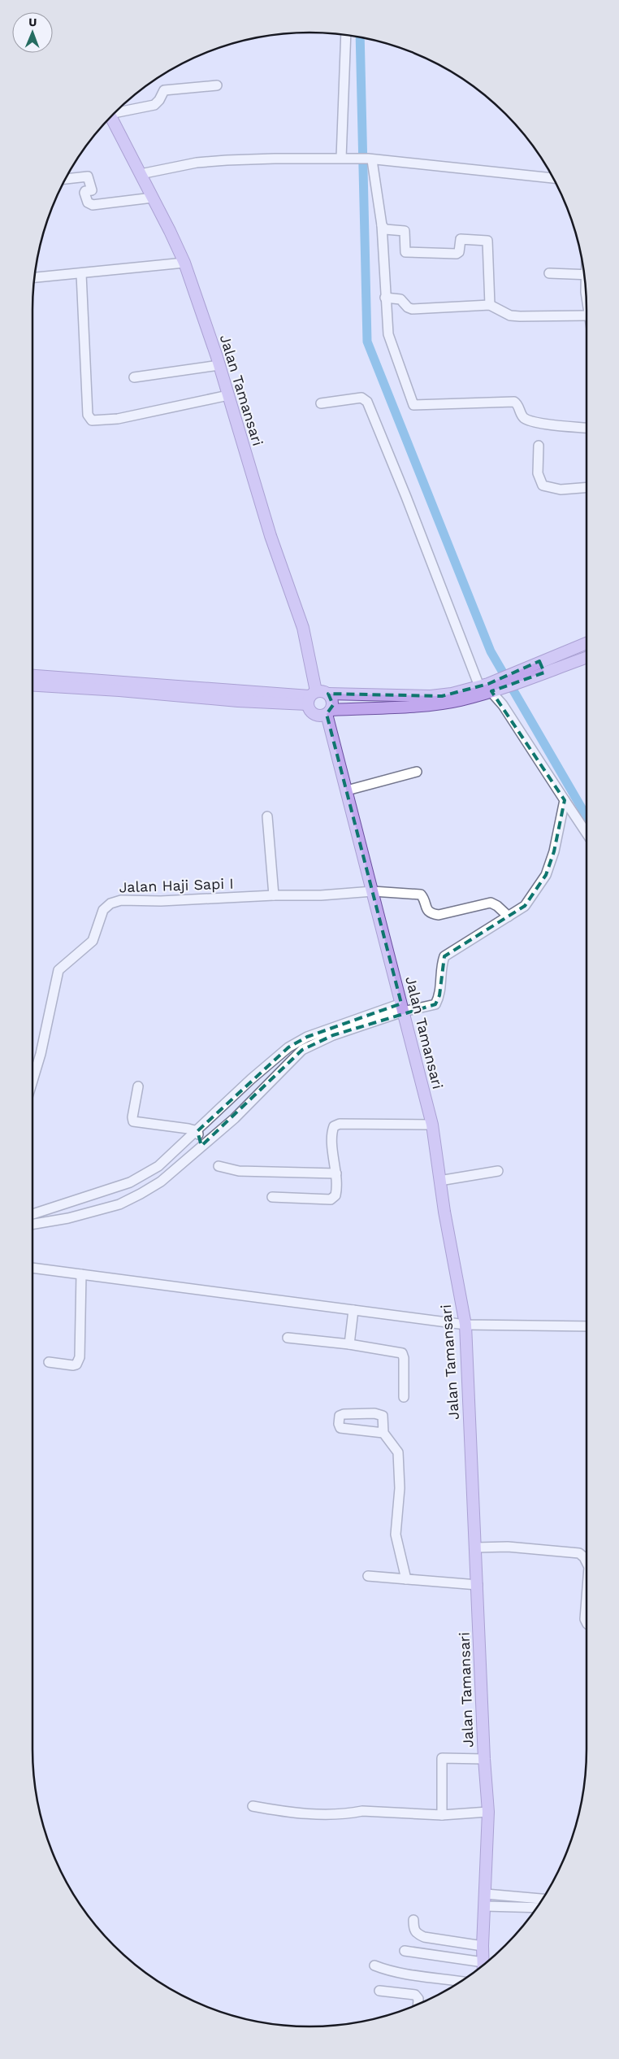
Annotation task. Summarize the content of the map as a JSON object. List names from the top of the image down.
{
  "streets": {
    "main road": ["Jalan Tamansari"],
    "street": ["Jalan Haji Sapi I"]
  },
  "crossings": [
    ["Jalan Tamansari", "Jalan Haji Sapi I"]
  ],
  "north": "top"
}
